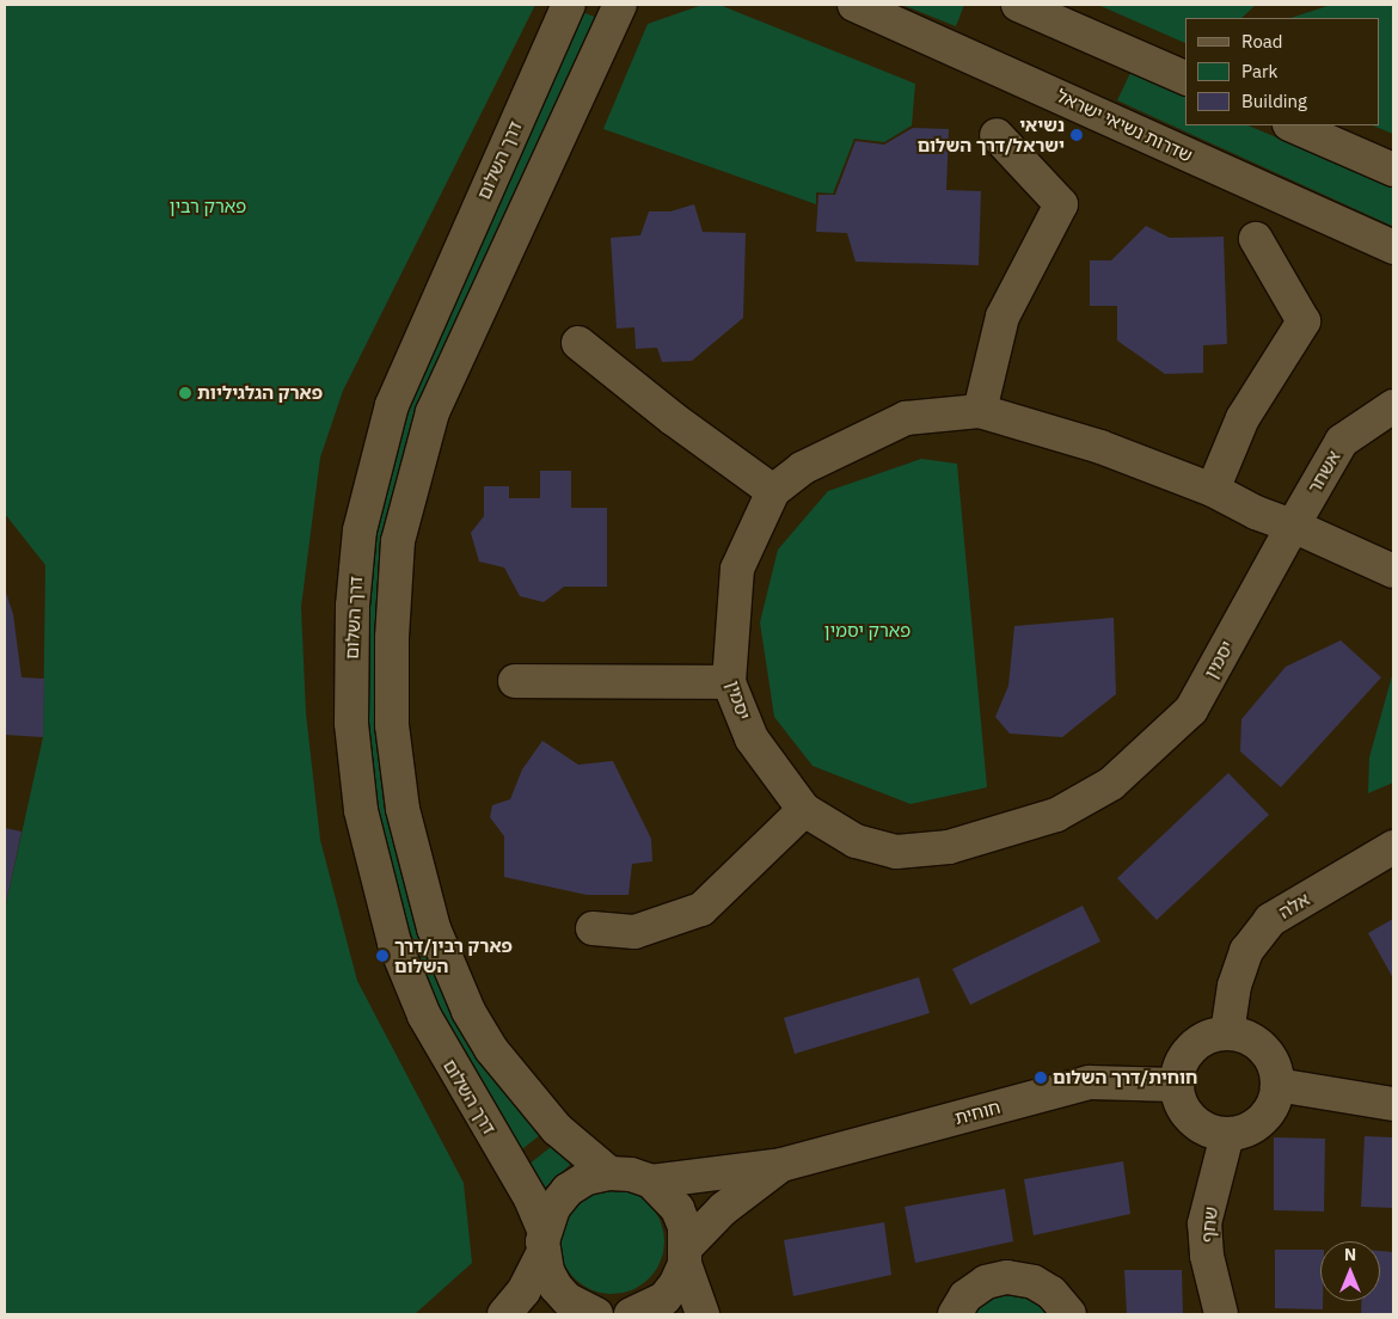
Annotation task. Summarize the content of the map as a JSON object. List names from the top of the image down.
{
  "streets": {
    "street": [
      "שדרות נשיאי ישראל",
      "דרך השלום",
      "אשחר",
      "יסמין",
      "אלה",
      "חוחית",
      "שחף"
    ]
  },
  "crossings": [
    ["אשחר", "יסמין"],
    ["אלה", "חוחית"],
    ["אלה", "שחף"],
    ["חוחית", "שחף"]
  ],
  "parks": ["פארק רבין", "פארק יסמין"],
  "places": [
    "נשיאי ישראל/דרך השלום",
    "פארק הגלגיליות",
    "פארק רבין/דרך השלום",
    "חוחית/דרך השלום"
  ],
  "legend": ["Road", "Park", "Building"],
  "north": "top"
}
